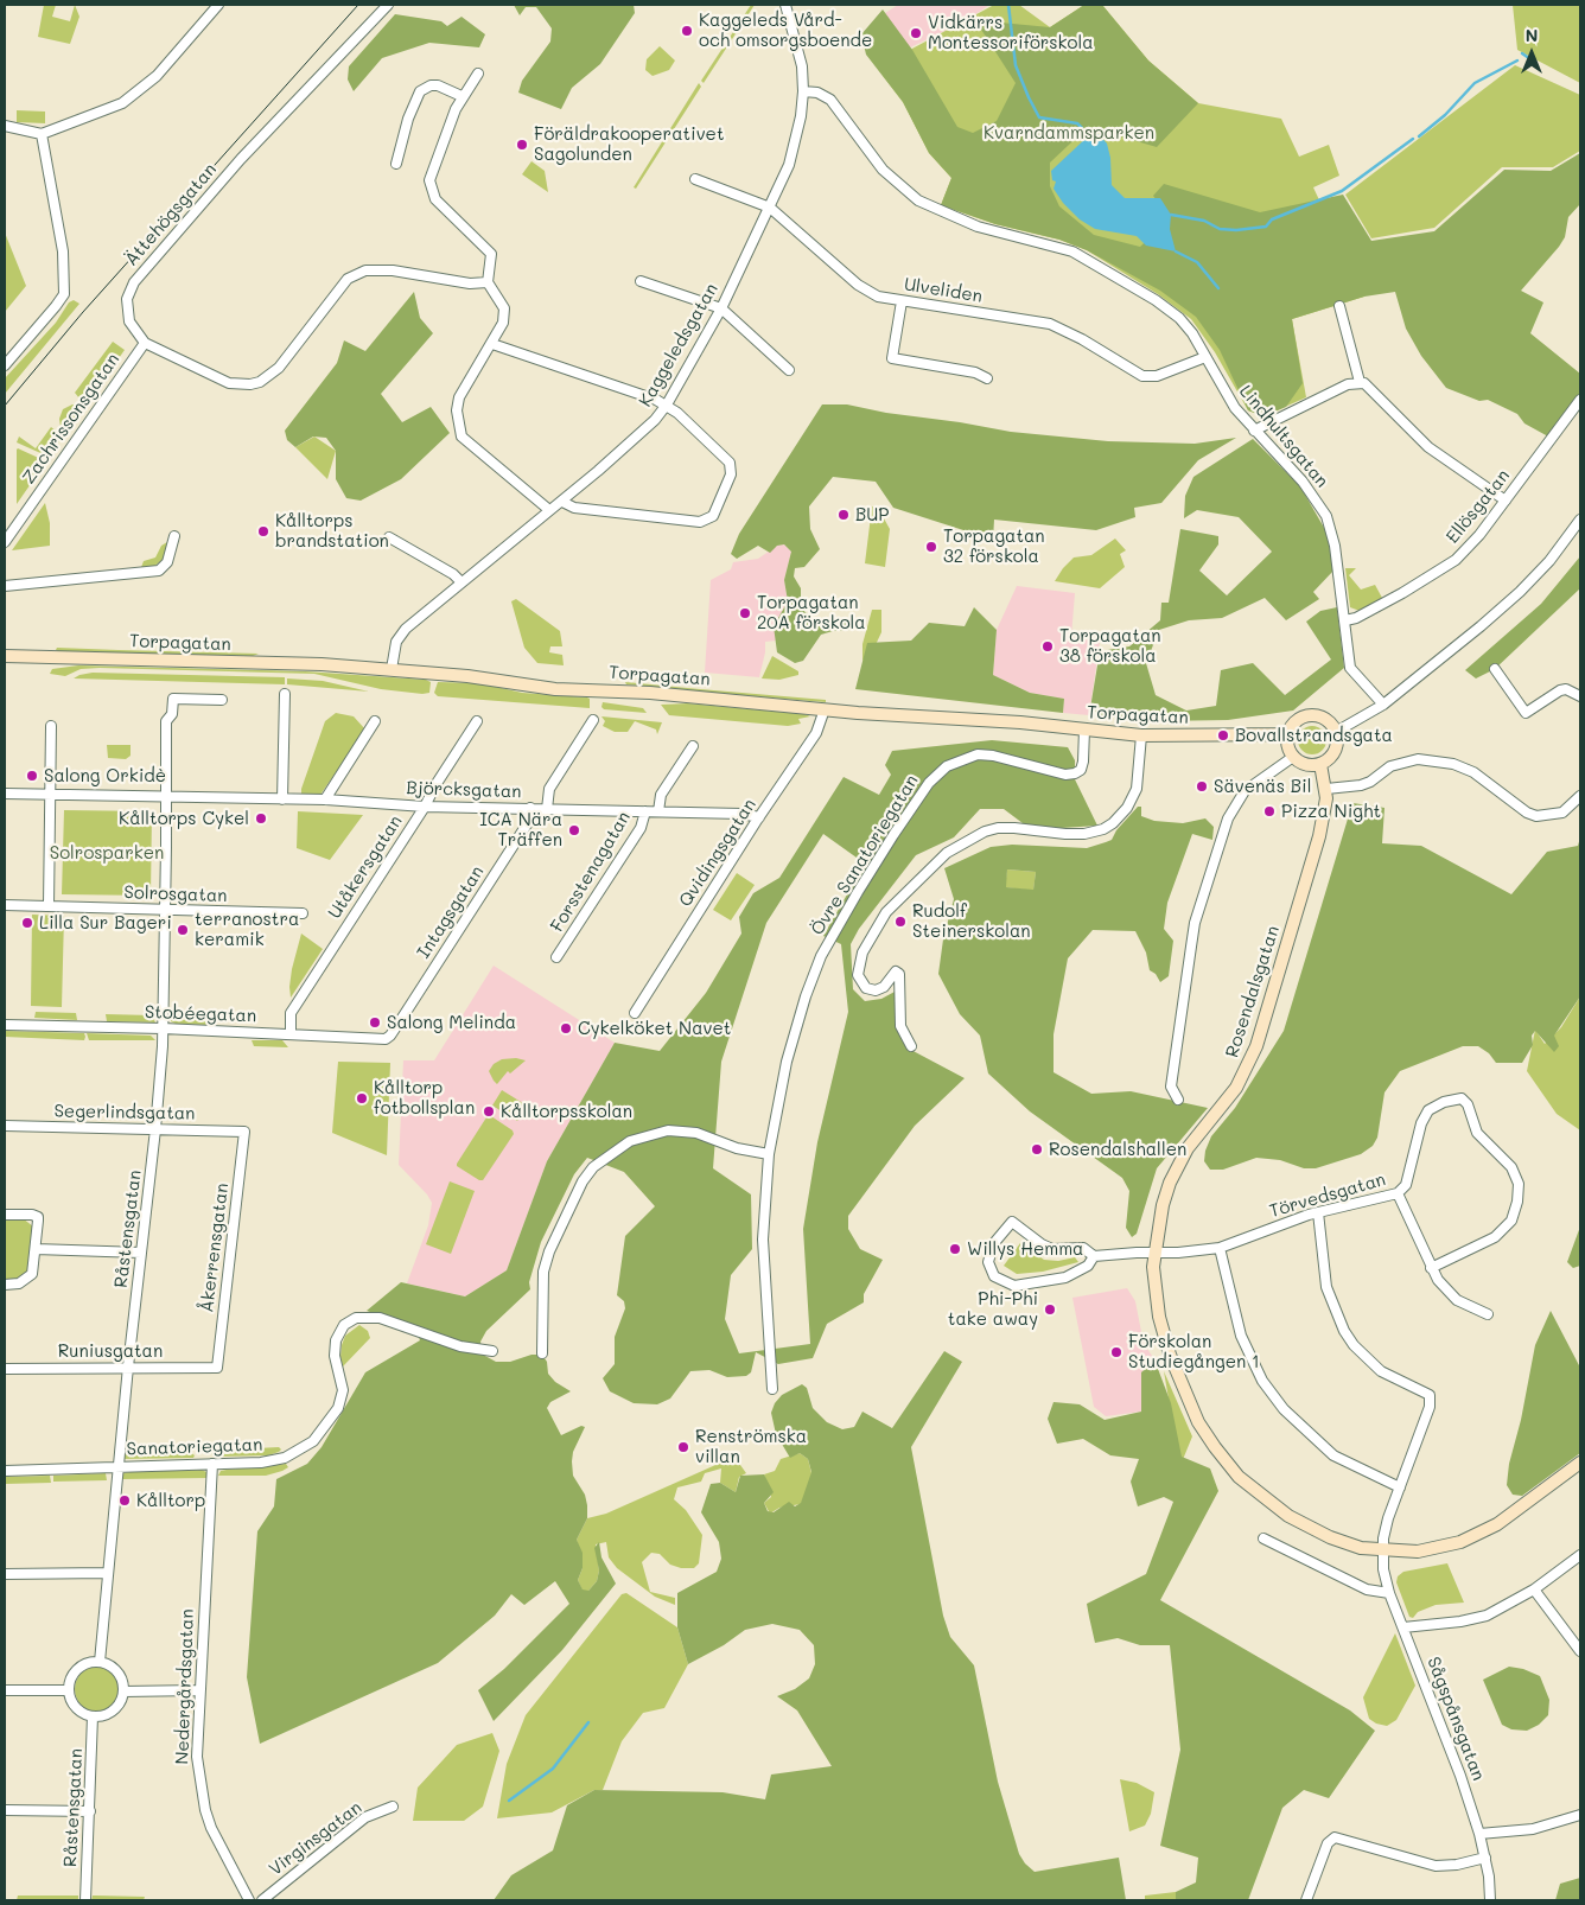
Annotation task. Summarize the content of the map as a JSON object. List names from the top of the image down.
{
  "streets": {
    "street": [
      "Ättehögsgatan",
      "Ulveliden",
      "Kaggeledsgatan",
      "Zachrissonsgatan",
      "Lindhultsgatan",
      "Ellösgatan",
      "Torpagatan",
      "Björcksgatan",
      "Qvidingsgatan",
      "Övre Sanatoriegatan",
      "Utåkersgatan",
      "Forsstenagatan",
      "Solrosgatan",
      "Intagsgatan",
      "Rosendalsgatan",
      "Stobéegatan",
      "Segerlindsgatan",
      "Törvedsgatan",
      "Råstensgatan",
      "Åkerrensgatan",
      "Runiusgatan",
      "Sanatoriegatan",
      "Nedergårdsgatan",
      "Sågspånsgatan",
      "Virginsgatan"
    ]
  },
  "crossings": [
    ["Ättehögsgatan", "Zachrissonsgatan"],
    ["Ulveliden", "Kaggeledsgatan"],
    ["Ulveliden", "Lindhultsgatan"],
    ["Kaggeledsgatan", "Lindhultsgatan"],
    ["Kaggeledsgatan", "Torpagatan"],
    ["Lindhultsgatan", "Ellösgatan"],
    ["Torpagatan", "Qvidingsgatan"],
    ["Torpagatan", "Övre Sanatoriegatan"],
    ["Torpagatan", "Rosendalsgatan"],
    ["Björcksgatan", "Qvidingsgatan"],
    ["Björcksgatan", "Utåkersgatan"],
    ["Björcksgatan", "Forsstenagatan"],
    ["Björcksgatan", "Intagsgatan"],
    ["Björcksgatan", "Råstensgatan"],
    ["Utåkersgatan", "Stobéegatan"],
    ["Solrosgatan", "Råstensgatan"],
    ["Intagsgatan", "Stobéegatan"],
    ["Rosendalsgatan", "Törvedsgatan"],
    ["Rosendalsgatan", "Sågspånsgatan"],
    ["Stobéegatan", "Råstensgatan"],
    ["Segerlindsgatan", "Råstensgatan"],
    ["Segerlindsgatan", "Åkerrensgatan"],
    ["Törvedsgatan", "Sågspånsgatan"],
    ["Råstensgatan", "Runiusgatan"],
    ["Råstensgatan", "Sanatoriegatan"],
    ["Åkerrensgatan", "Runiusgatan"],
    ["Sanatoriegatan", "Nedergårdsgatan"]
  ],
  "parks": ["Kvarndammsparken", "Solrosparken"],
  "places": [
    "Kaggeleds Vård- och omsorgsboende",
    "Vidkärrs Montessoriförskola",
    "Föräldrakooperativet Sagolunden",
    "BUP",
    "Kålltorps brandstation",
    "Torpagatan 32 förskola",
    "Torpagatan 20A förskola",
    "Torpagatan 38 förskola",
    "Bovallstrandsgata",
    "Salong Orkidè",
    "Sävenäs Bil",
    "Pizza Night",
    "Kålltorps Cykel",
    "ICA Nära Träffen",
    "Rudolf Steinerskolan",
    "Lilla Sur Bageri",
    "terranostra keramik",
    "Salong Melinda",
    "Cykelköket Navet",
    "Kålltorp fotbollsplan",
    "Kålltorpsskolan",
    "Rosendalshallen",
    "Willys Hemma",
    "Phi-Phi take away",
    "Förskolan Studiegången 1",
    "Renströmska villan",
    "Kålltorp"
  ],
  "north": "top"
}
